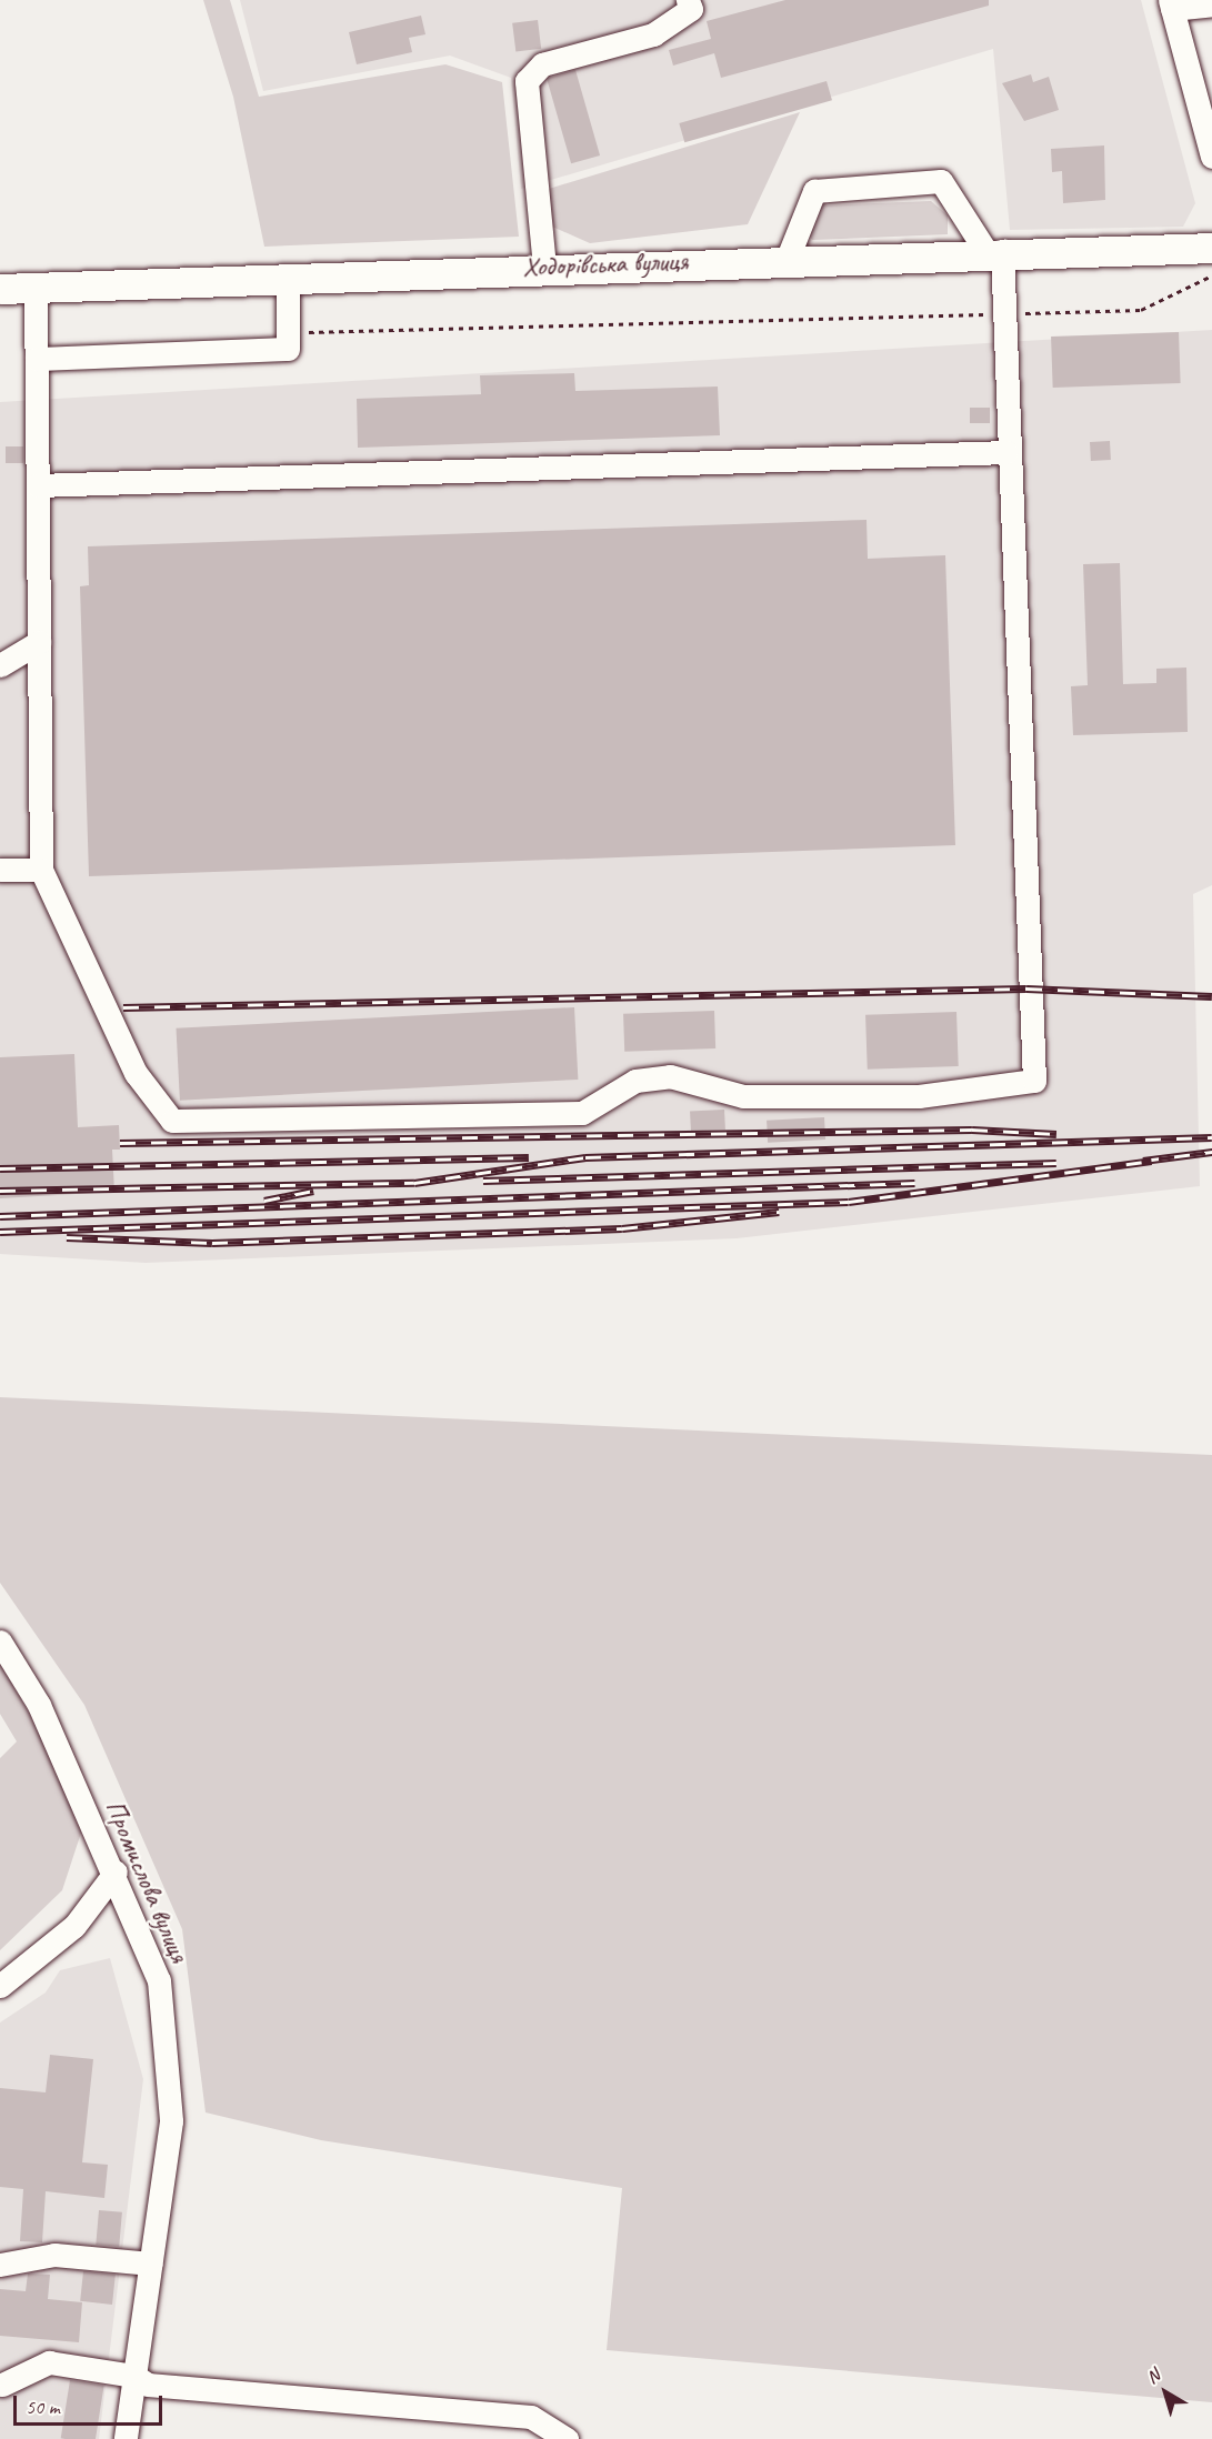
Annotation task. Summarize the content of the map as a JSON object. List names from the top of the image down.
{
  "streets": {
    "main road": ["Ходорівська вулиця"],
    "street": ["Промислова вулиця"]
  },
  "scale_bar": "50 m",
  "north": "top left"
}
